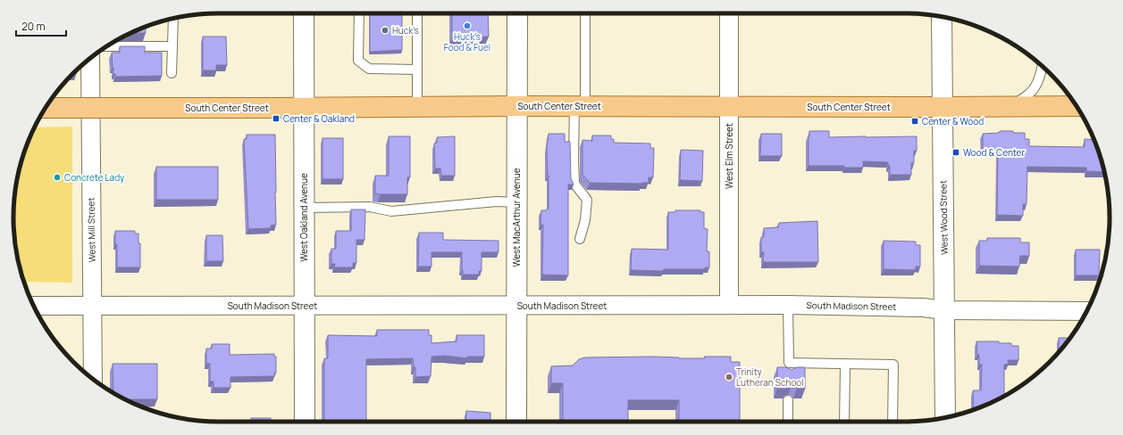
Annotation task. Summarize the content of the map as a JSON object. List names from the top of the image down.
{
  "streets": {
    "main road": [
      "South Center Street",
      "West Oakland Avenue",
      "West MacArthur Avenue",
      "West Wood Street"
    ],
    "street": ["West Elm Street", "West Mill Street", "South Madison Street"]
  },
  "crossings": [
    ["South Center Street", "West Elm Street"],
    ["South Center Street", "West Oakland Avenue"],
    ["South Center Street", "West MacArthur Avenue"],
    ["South Center Street", "West Wood Street"],
    ["West Elm Street", "South Madison Street"],
    ["West Oakland Avenue", "South Madison Street"],
    ["West MacArthur Avenue", "South Madison Street"],
    ["West Wood Street", "South Madison Street"],
    ["West Mill Street", "South Madison Street"]
  ],
  "places": {
    "other": [
      "Huck's Food & Fuel",
      "Huck's",
      "Concrete Lady",
      "Trinity Lutheran School"
    ],
    "transit": ["Center & Oakland", "Center & Wood", "Wood & Center"]
  },
  "scale_bar": "20 m"
}
